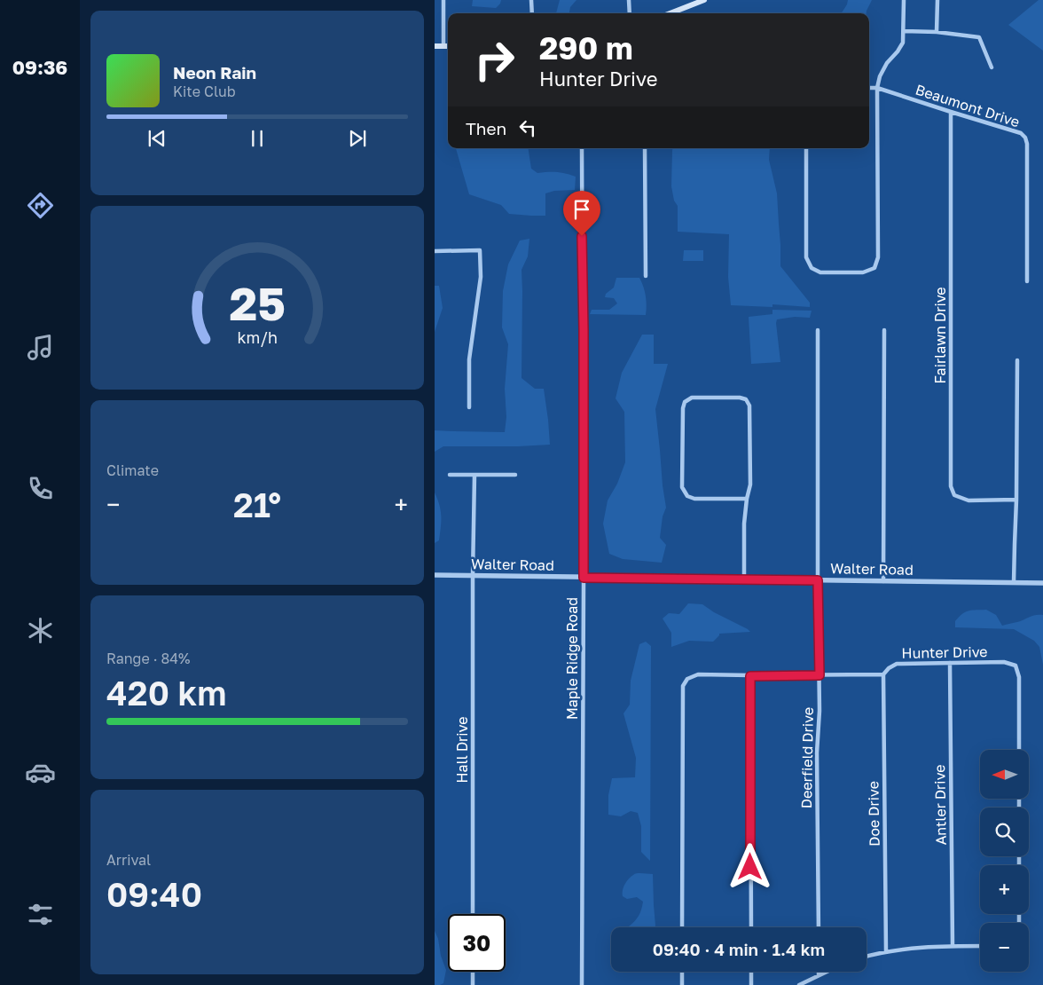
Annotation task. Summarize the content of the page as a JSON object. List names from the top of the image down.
{
  "streets": {
    "street": [
      "Beaumont Drive",
      "Fairlawn Drive",
      "Walter Road",
      "Hunter Drive",
      "Maple Ridge Road",
      "Hall Drive",
      "Deerfield Drive",
      "Antler Drive",
      "Doe Drive"
    ]
  },
  "crossings": [
    ["Beaumont Drive", "Fairlawn Drive"],
    ["Walter Road", "Maple Ridge Road"],
    ["Walter Road", "Hall Drive"],
    ["Walter Road", "Deerfield Drive"],
    ["Hunter Drive", "Deerfield Drive"],
    ["Hunter Drive", "Antler Drive"],
    ["Hunter Drive", "Doe Drive"]
  ],
  "north": "left",
  "page": {
    "tabs": "09:36",
    "turn": ["290 m", "Hunter Drive"],
    "song": ["Neon Rain", "Kite Club"],
    "then": "Then",
    "tile": [
      "Climate",
      ["Range · 84%", "420 km"],
      ["Arrival", "09:40"]
    ],
    "heat": ["−", "21°", "+"],
    "map_buttons": ["+", "−"],
    "limit": "30",
    "trip": "09:40 · 4 min · 1.4 km",
    "gauge": ["25", "km/h"]
  }
}
